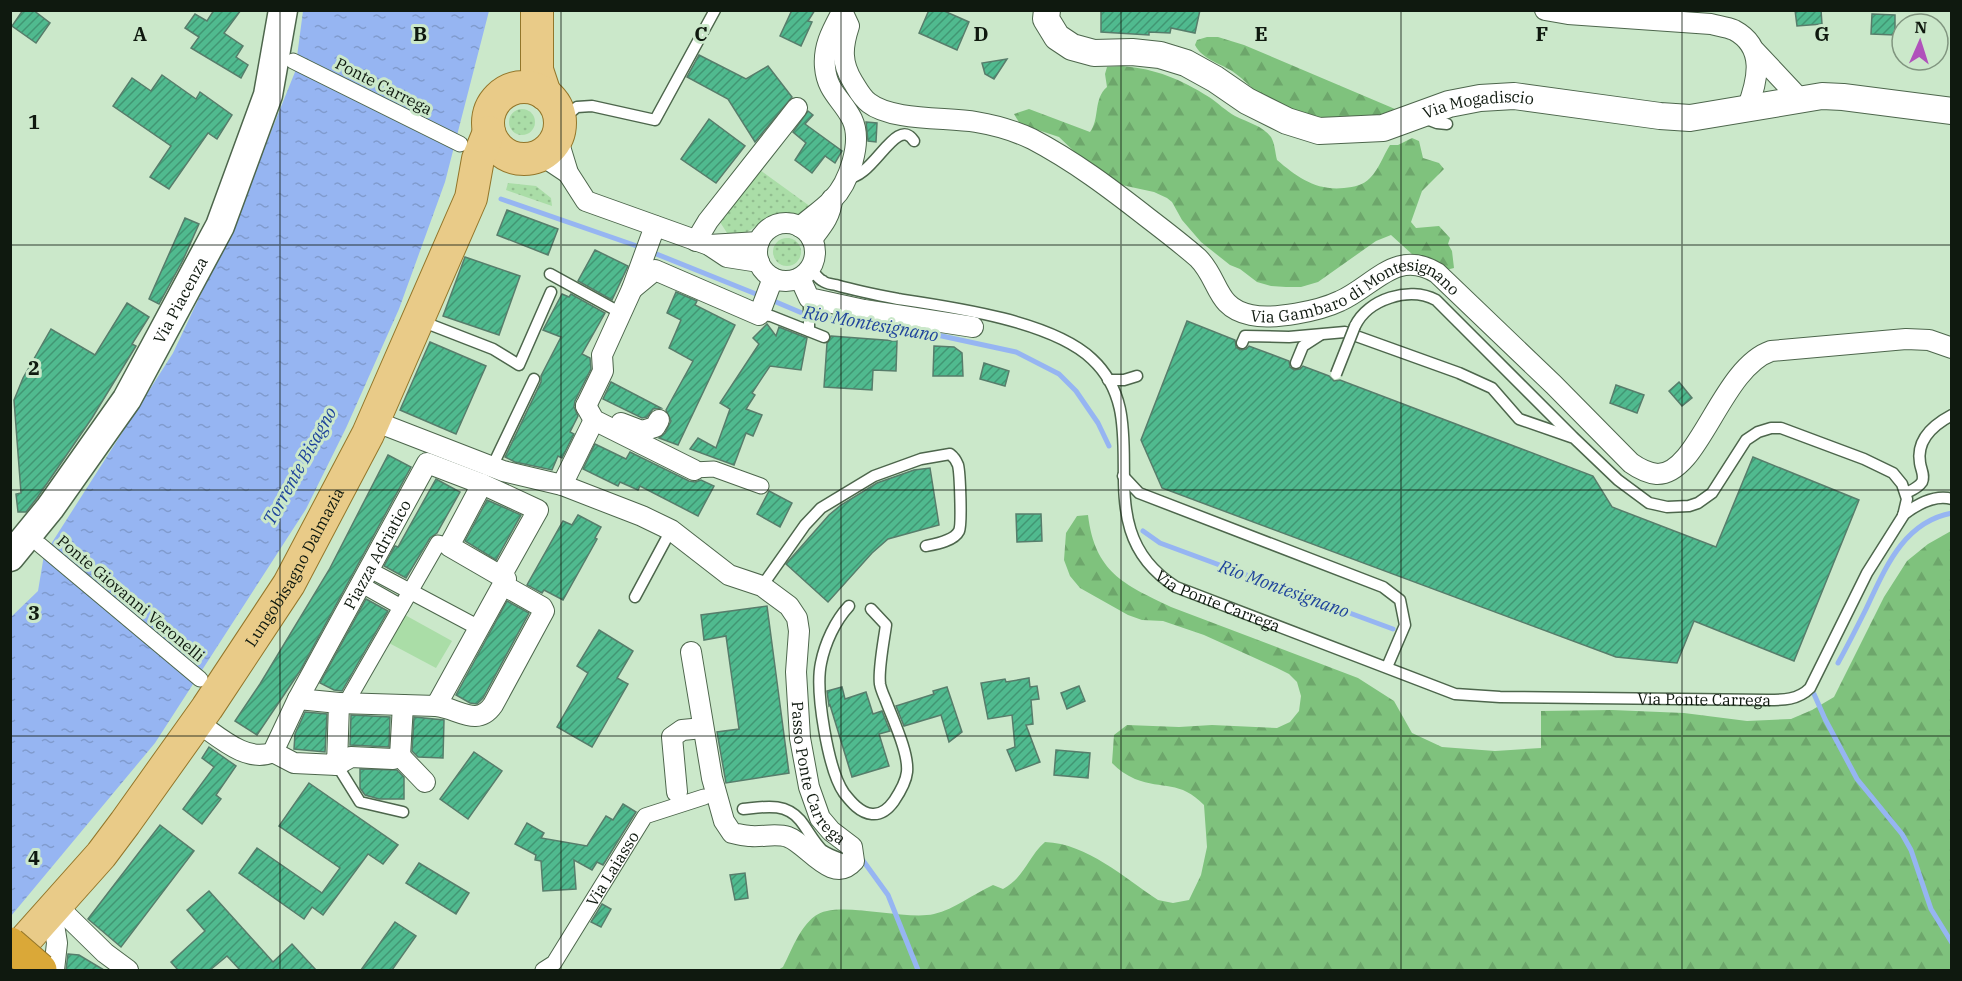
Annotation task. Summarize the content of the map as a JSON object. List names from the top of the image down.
{
  "streets": {
    "main road": ["Via Piacenza", "Lungobisagno Dalmazia"],
    "street": [
      "Ponte Carrega",
      "Via Mogadiscio",
      "Via Gambaro di Montesignano",
      "Piazza Adriatico",
      "Ponte Giovanni Veronelli",
      "Passo Ponte Carrega",
      "Via Laiasso"
    ],
    "lane": ["Via Ponte Carrega"]
  },
  "crossings": [
    ["Piazza Adriatico", "Passo Ponte Carrega"],
    ["Lungobisagno Dalmazia", "Passo Ponte Carrega"]
  ],
  "water": ["Rio Montesignano", "Torrente Bisagno"],
  "north": "top",
  "grid": {
    "columns": [
      "A",
      "B",
      "C",
      "D",
      "E",
      "F",
      "G"
    ],
    "rows": [
      "1",
      "2",
      "3",
      "4"
    ]
  }
}
